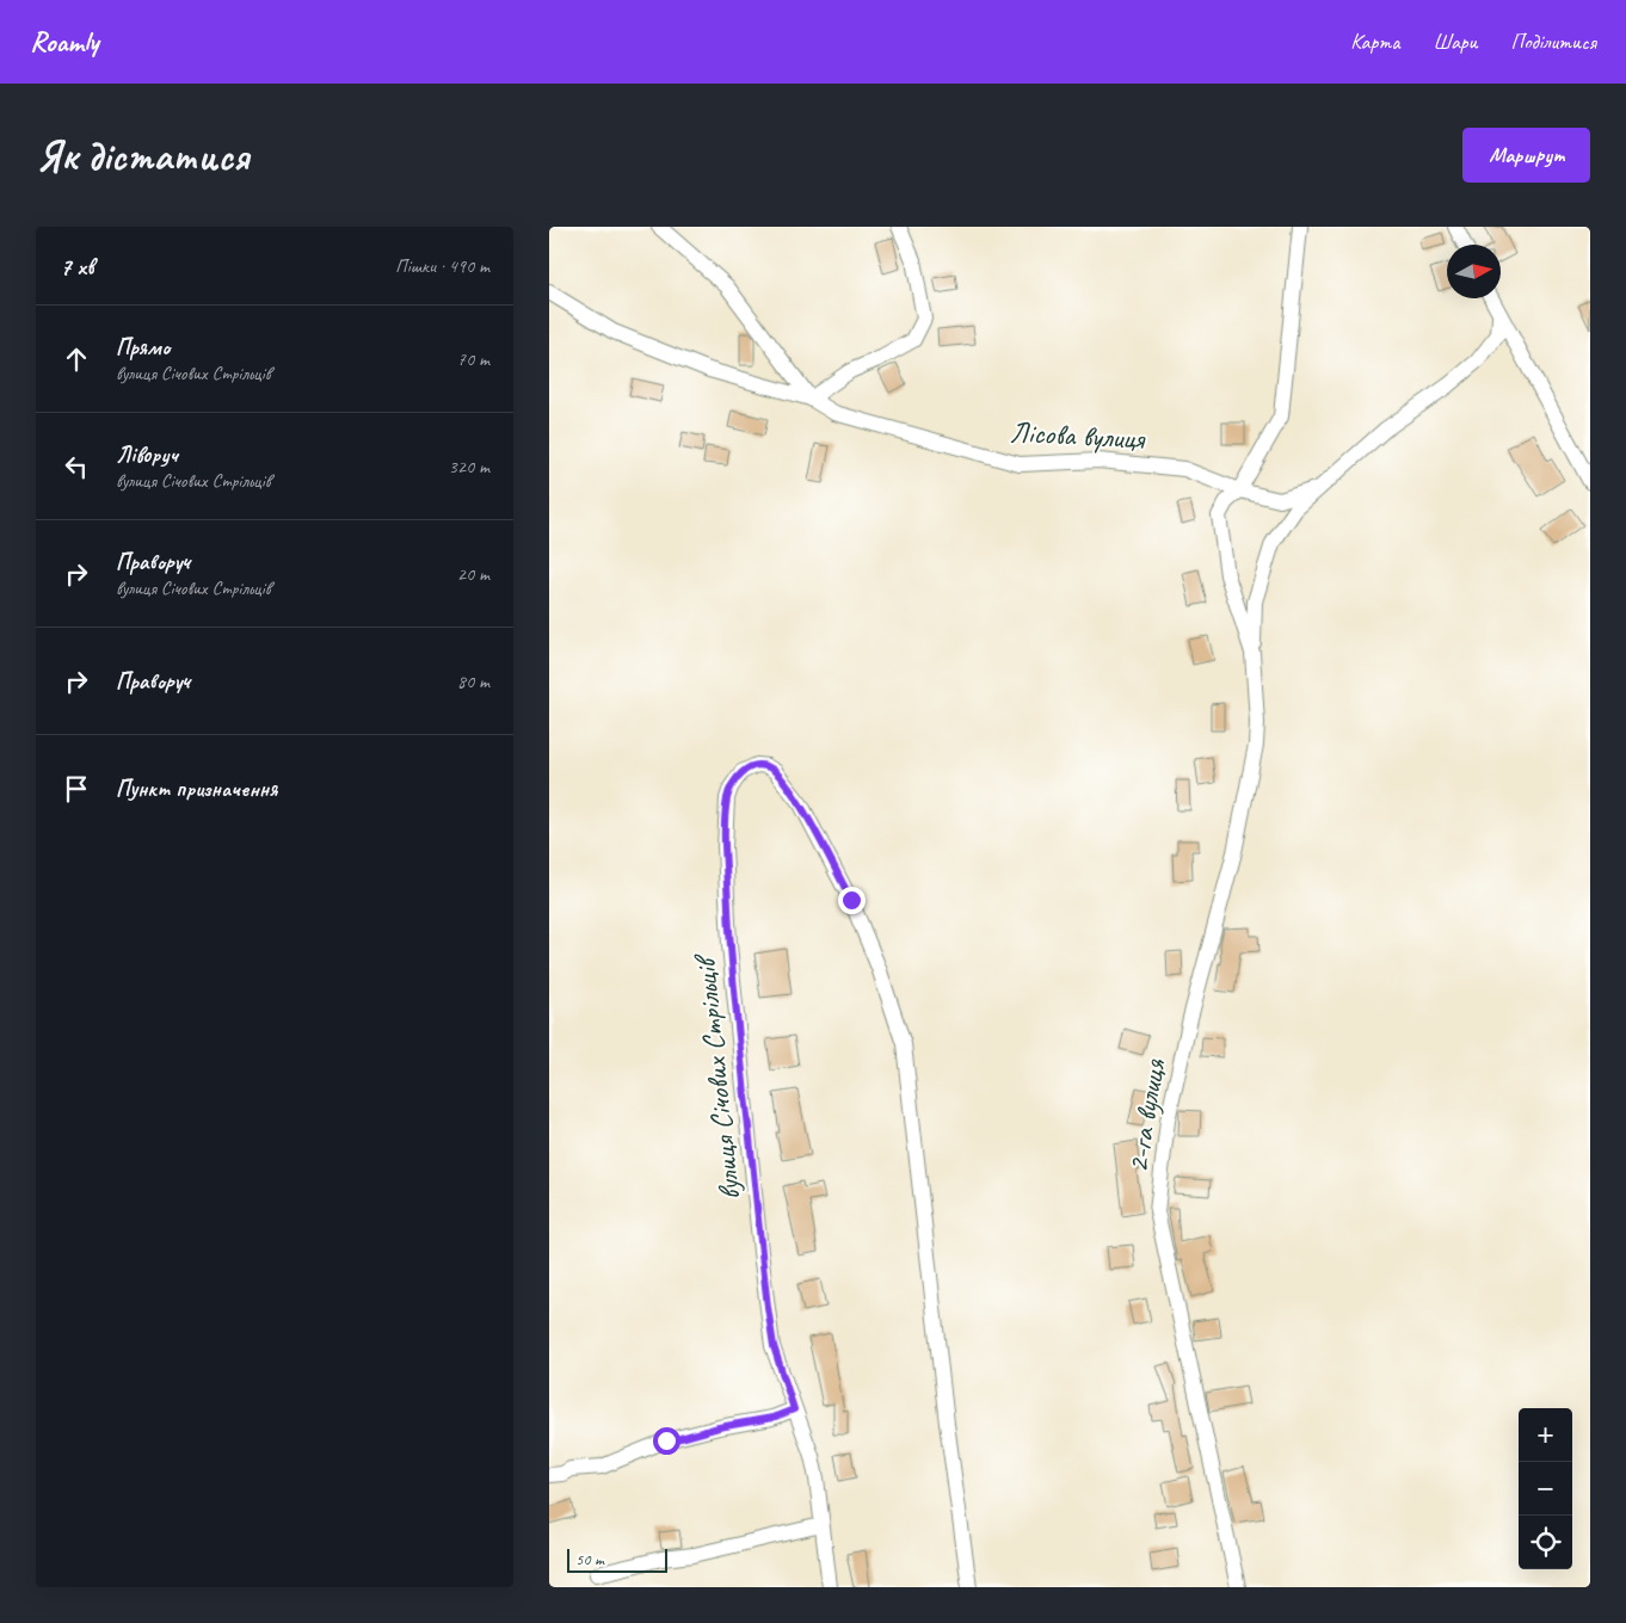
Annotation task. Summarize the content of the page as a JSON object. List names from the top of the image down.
{
  "streets": {
    "street": ["Лісова вулиця", "вулиця Січових Стрільців", "2-га вулиця"]
  },
  "crossings": [
    ["Лісова вулиця", "2-га вулиця"]
  ],
  "scale_bar": "50 m",
  "north": "right",
  "page": {
    "header": "Roamly",
    "nav": ["Карта", "Шари", "Поділитися"],
    "buttons": "Маршрут",
    "title": "Як дістатися",
    "heading": ["7 хв", "Пішки · 490 m"],
    "list": [
      ["Прямо", "вулиця Січових Стрільців", "70 m"],
      ["Ліворуч", "вулиця Січових Стрільців", "320 m"],
      ["Праворуч", "вулиця Січових Стрільців", "20 m"],
      ["Праворуч", "80 m"],
      "Пункт призначення"
    ],
    "map_buttons": ["+", "−"],
    "scale": "50 m"
  }
}
